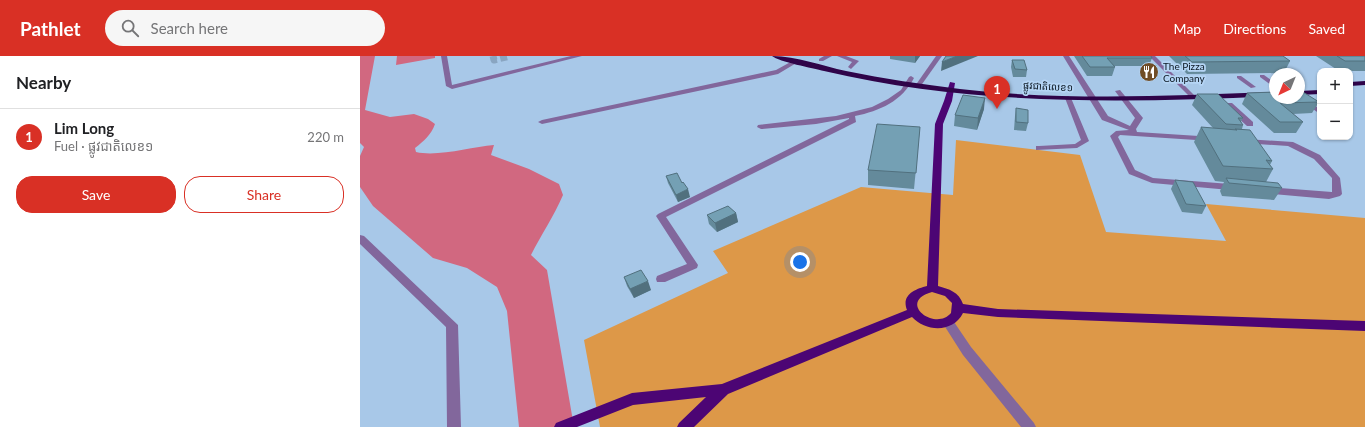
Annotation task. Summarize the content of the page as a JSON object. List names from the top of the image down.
{
  "streets": {
    "highway": ["ផ្លូវជាតិលេខ១"]
  },
  "places": {
    "restaurant": ["The Pizza Company"]
  },
  "north": "bottom left",
  "page": {
    "header": "Pathlet",
    "search": "Search here",
    "nav": ["Map", "Directions", "Saved"],
    "heading": "Nearby",
    "map_buttons": ["+", "−"],
    "pins": "1",
    "list": [
      {
        "mark": "1",
        "name": "Lim Long",
        "note": "Fuel · ផ្លូវជាតិលេខ១",
        "value": "220 m"
      }
    ],
    "buttons": ["Save", "Share"]
  }
}
